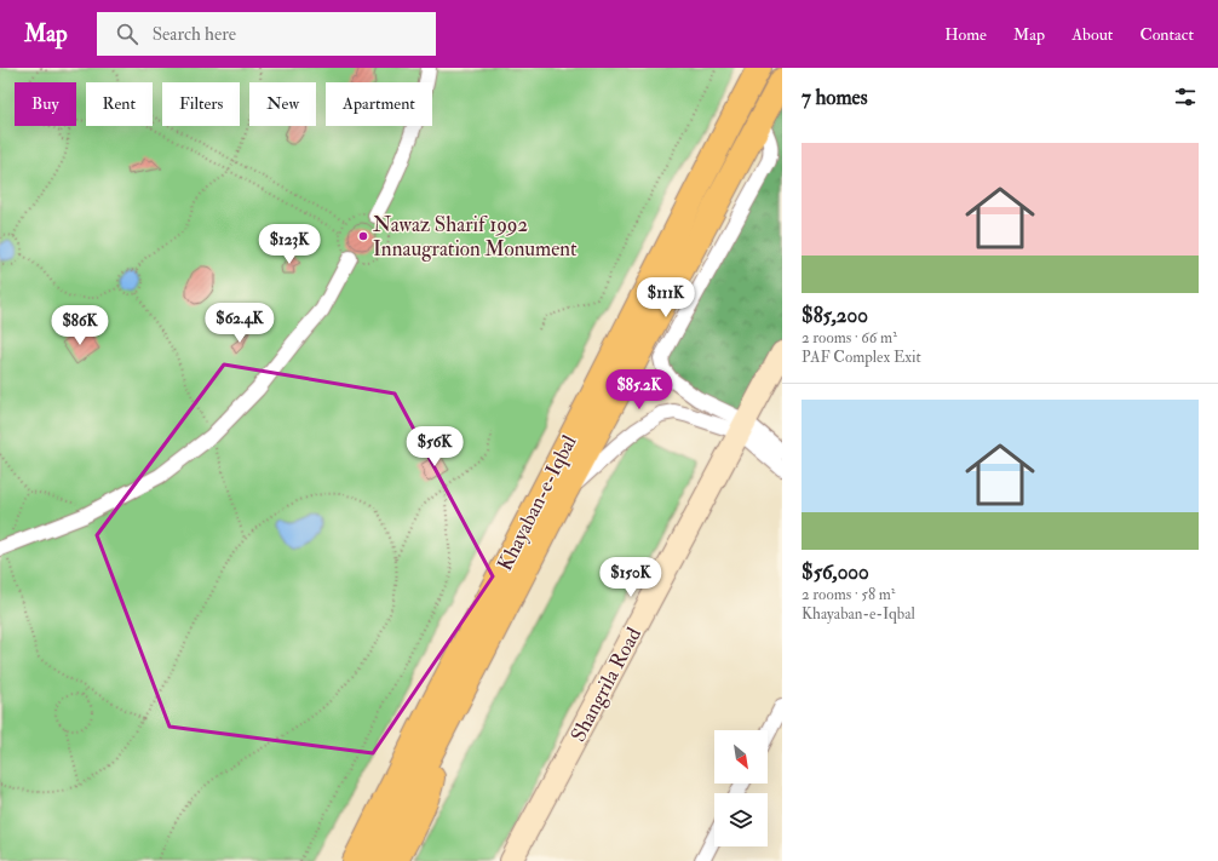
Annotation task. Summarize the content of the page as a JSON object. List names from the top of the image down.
{
  "streets": {
    "main road": ["Khayaban-e-Iqbal"],
    "street": ["Shangrila Road"]
  },
  "places": ["Nawaz Sharif 1992 Innaugration Monument"],
  "north": "bottom right",
  "page": {
    "header": "Map",
    "search": "Search here",
    "nav": [
      "Home",
      "Map",
      "About",
      "Contact"
    ],
    "heading": "7 homes",
    "chip": [
      "Buy",
      "Rent",
      "Filters",
      "New",
      "Apartment"
    ],
    "list": [
      {
        "name": "$85,200",
        "note": "2 rooms · 66 m² · PAF Complex Exit"
      },
      {
        "name": "$56,000",
        "note": "2 rooms · 58 m² · Khayaban-e-Iqbal"
      }
    ],
    "price": [
      "$123K",
      "$111K",
      "$62.4K",
      "$86K",
      "$85.2K",
      "$56K",
      "$150K"
    ]
  }
}
